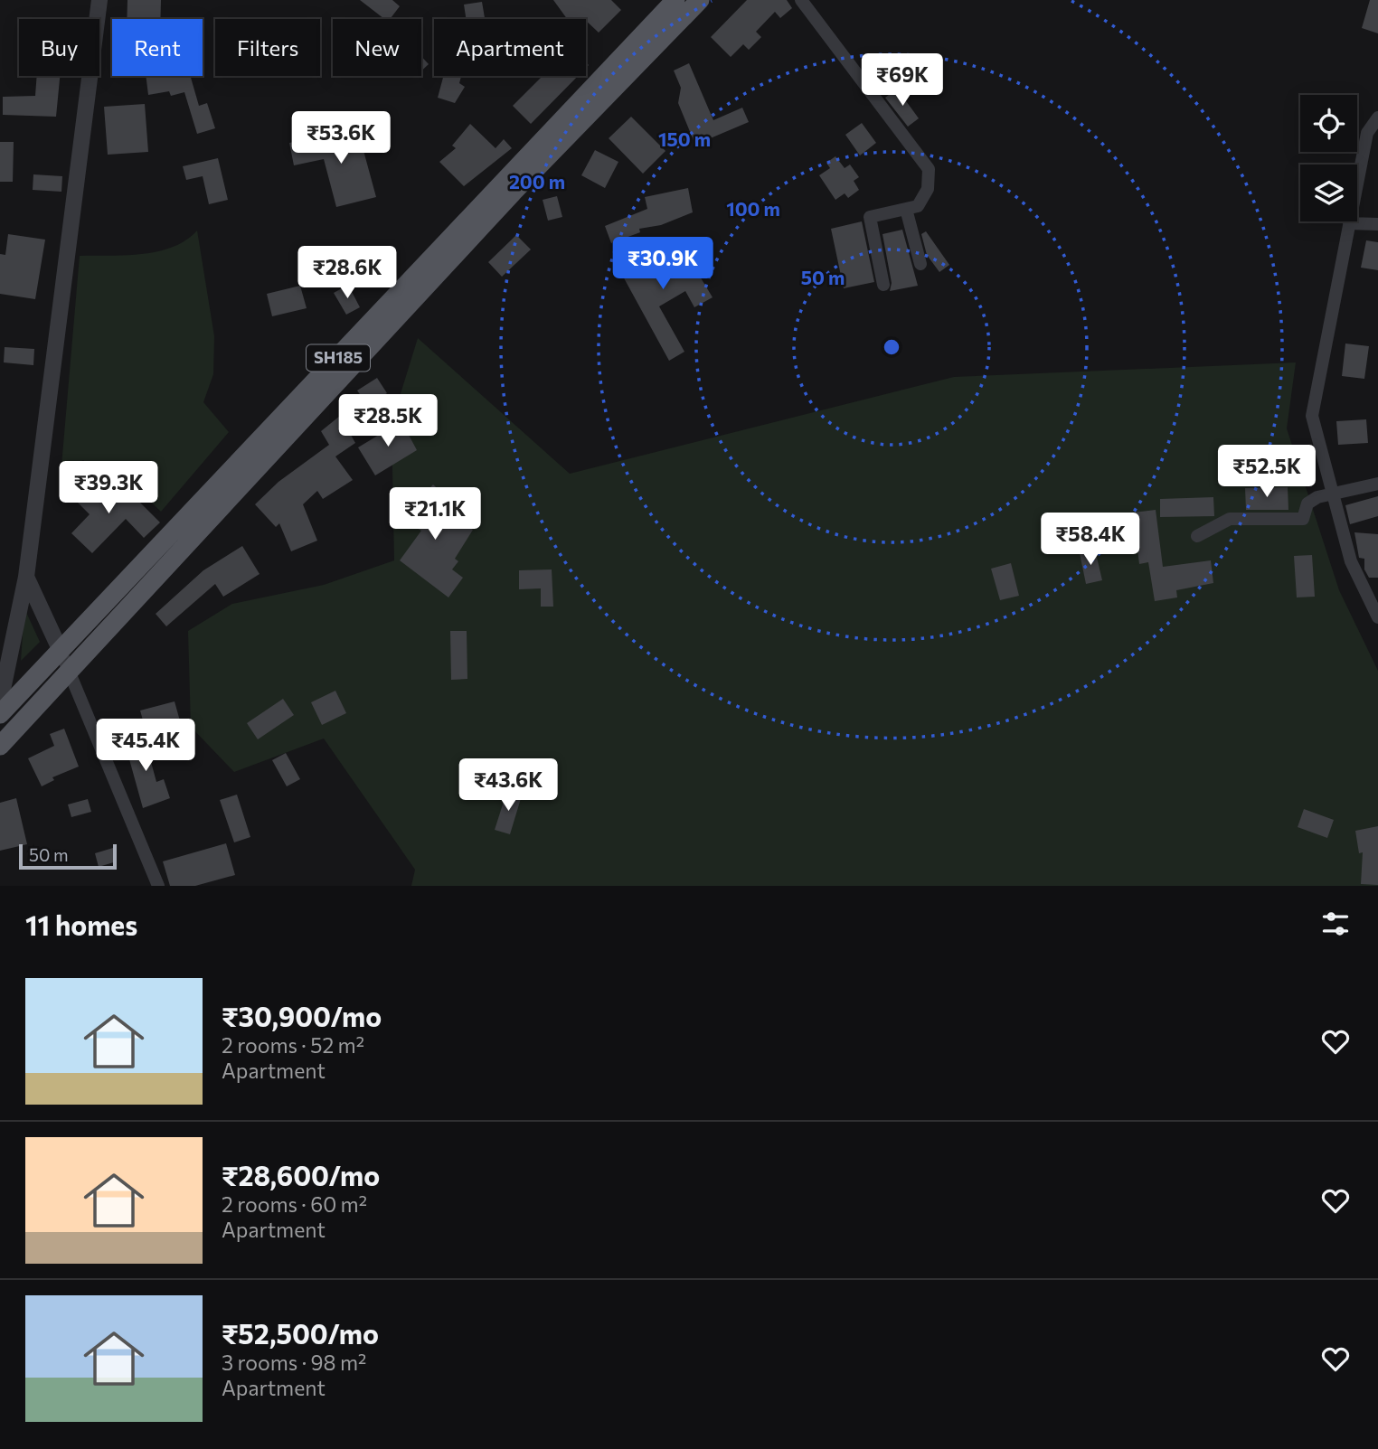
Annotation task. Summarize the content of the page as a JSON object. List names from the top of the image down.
{
  "streets": {
    "main road": ["SH185"]
  },
  "scale_bar": "50 m",
  "page": {
    "chip": [
      "Buy",
      "Rent",
      "Filters",
      "New",
      "Apartment"
    ],
    "price": [
      "₹69K",
      "₹53.6K",
      "₹30.9K",
      "₹28.6K",
      "₹28.5K",
      "₹52.5K",
      "₹39.3K",
      "₹21.1K",
      "₹58.4K",
      "₹45.4K",
      "₹43.6K"
    ],
    "scale": "50 m",
    "heading": "11 homes",
    "list": [
      {
        "name": "₹30,900/mo",
        "note": "2 rooms · 52 m² · Apartment"
      },
      {
        "name": "₹28,600/mo",
        "note": "2 rooms · 60 m² · Apartment"
      },
      {
        "name": "₹52,500/mo",
        "note": "3 rooms · 98 m² · Apartment"
      }
    ]
  },
  "rings": [
    "150 m",
    "200 m",
    "100 m",
    "50 m"
  ]
}
